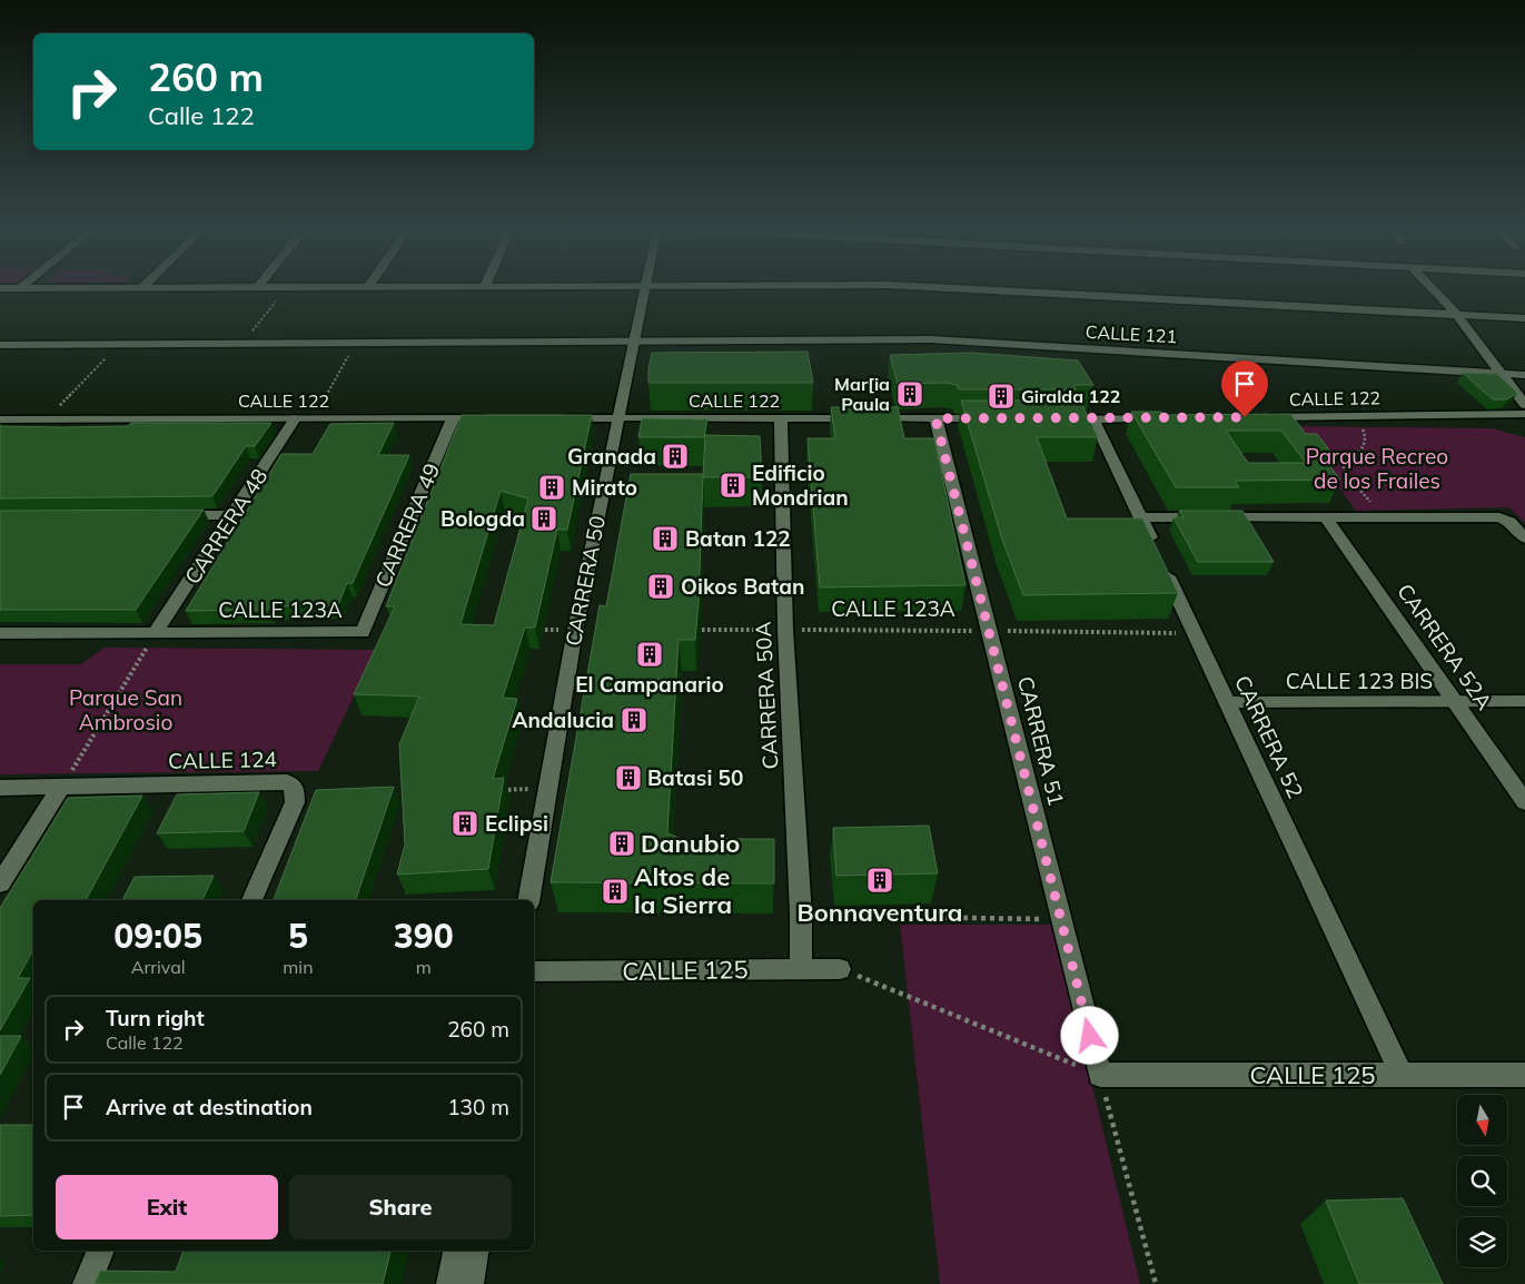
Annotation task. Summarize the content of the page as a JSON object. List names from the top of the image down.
{
  "streets": {
    "street": [
      "CALLE 121",
      "CALLE 122",
      "CARRERA 49",
      "CARRERA 48",
      "CARRERA 50",
      "CALLE 123A",
      "CARRERA 52A",
      "CALLE 123 BIS",
      "CARRERA 50A",
      "CARRERA 52",
      "CARRERA 51",
      "CALLE 124",
      "CALLE 125"
    ]
  },
  "crossings": [
    ["CALLE 121", "CARRERA 50"],
    ["CALLE 122", "CARRERA 49"],
    ["CALLE 122", "CARRERA 48"],
    ["CALLE 122", "CARRERA 50"],
    ["CALLE 122", "CARRERA 50A"],
    ["CALLE 122", "CARRERA 51"],
    ["CARRERA 49", "CALLE 123A"],
    ["CARRERA 48", "CALLE 123A"],
    ["CALLE 123A", "CARRERA 50A"],
    ["CALLE 123A", "CARRERA 52"],
    ["CALLE 123A", "CARRERA 51"],
    ["CARRERA 52A", "CALLE 123 BIS"],
    ["CALLE 123 BIS", "CARRERA 52"],
    ["CARRERA 50A", "CALLE 125"],
    ["CARRERA 52", "CALLE 125"],
    ["CARRERA 51", "CALLE 125"]
  ],
  "parks": ["Parque Recreo de los Frailes", "Parque San Ambrosio"],
  "places": {
    "building": [
      "Mar[ia Paula",
      "Giralda 122",
      "Granada",
      "Edificio Mondrian",
      "Mirato",
      "Bologda",
      "Batan 122",
      "Oikos Batan",
      "El Campanario",
      "Andalucia",
      "Batasi 50",
      "Eclipsi",
      "Danubio",
      "Bonnaventura",
      "Altos de la Sierra"
    ]
  },
  "north": "bottom",
  "page": {
    "turn": ["260 m", "Calle 122"],
    "eta": [
      "09:05",
      "Arrival",
      "5",
      "min",
      "390",
      "m"
    ],
    "list": [
      {
        "name": "Turn right",
        "note": "Calle 122",
        "value": "260 m"
      },
      {
        "name": "Arrive at destination",
        "value": "130 m"
      }
    ],
    "buttons": ["Exit", "Share"]
  }
}
